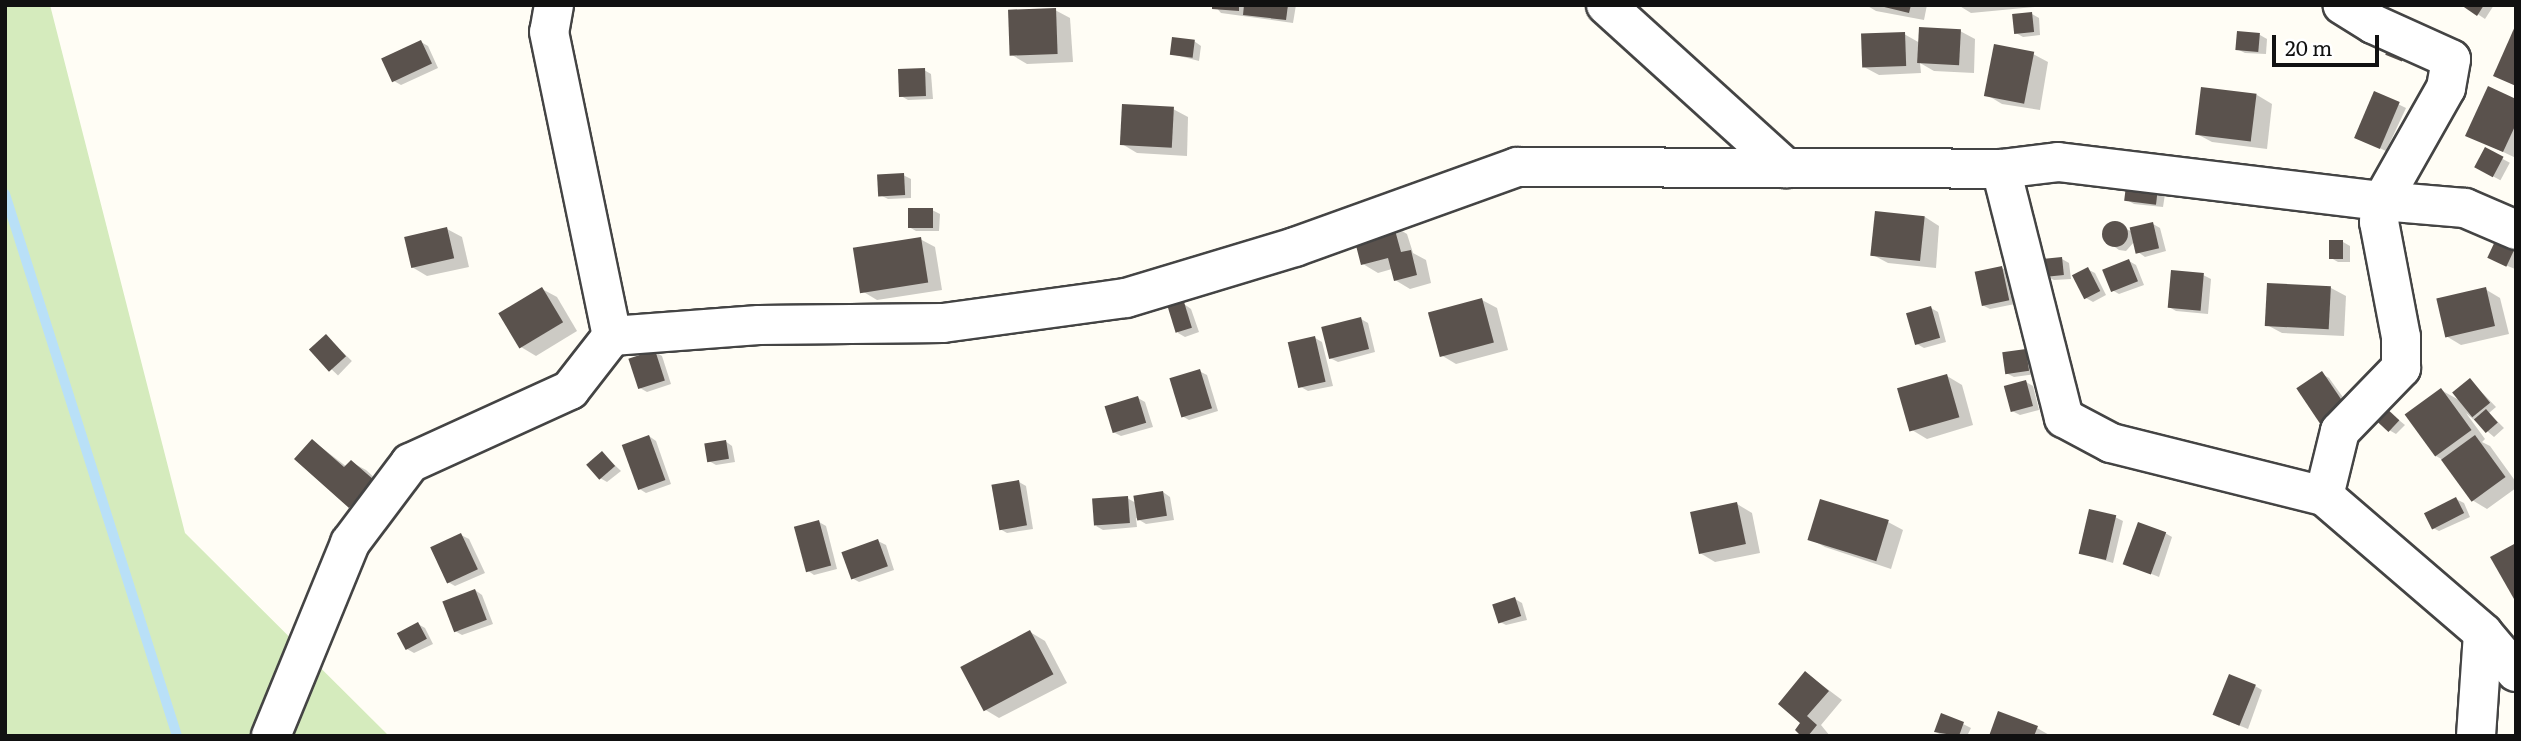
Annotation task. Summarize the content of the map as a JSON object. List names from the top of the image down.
{
  "scale_bar": "20 m"
}
